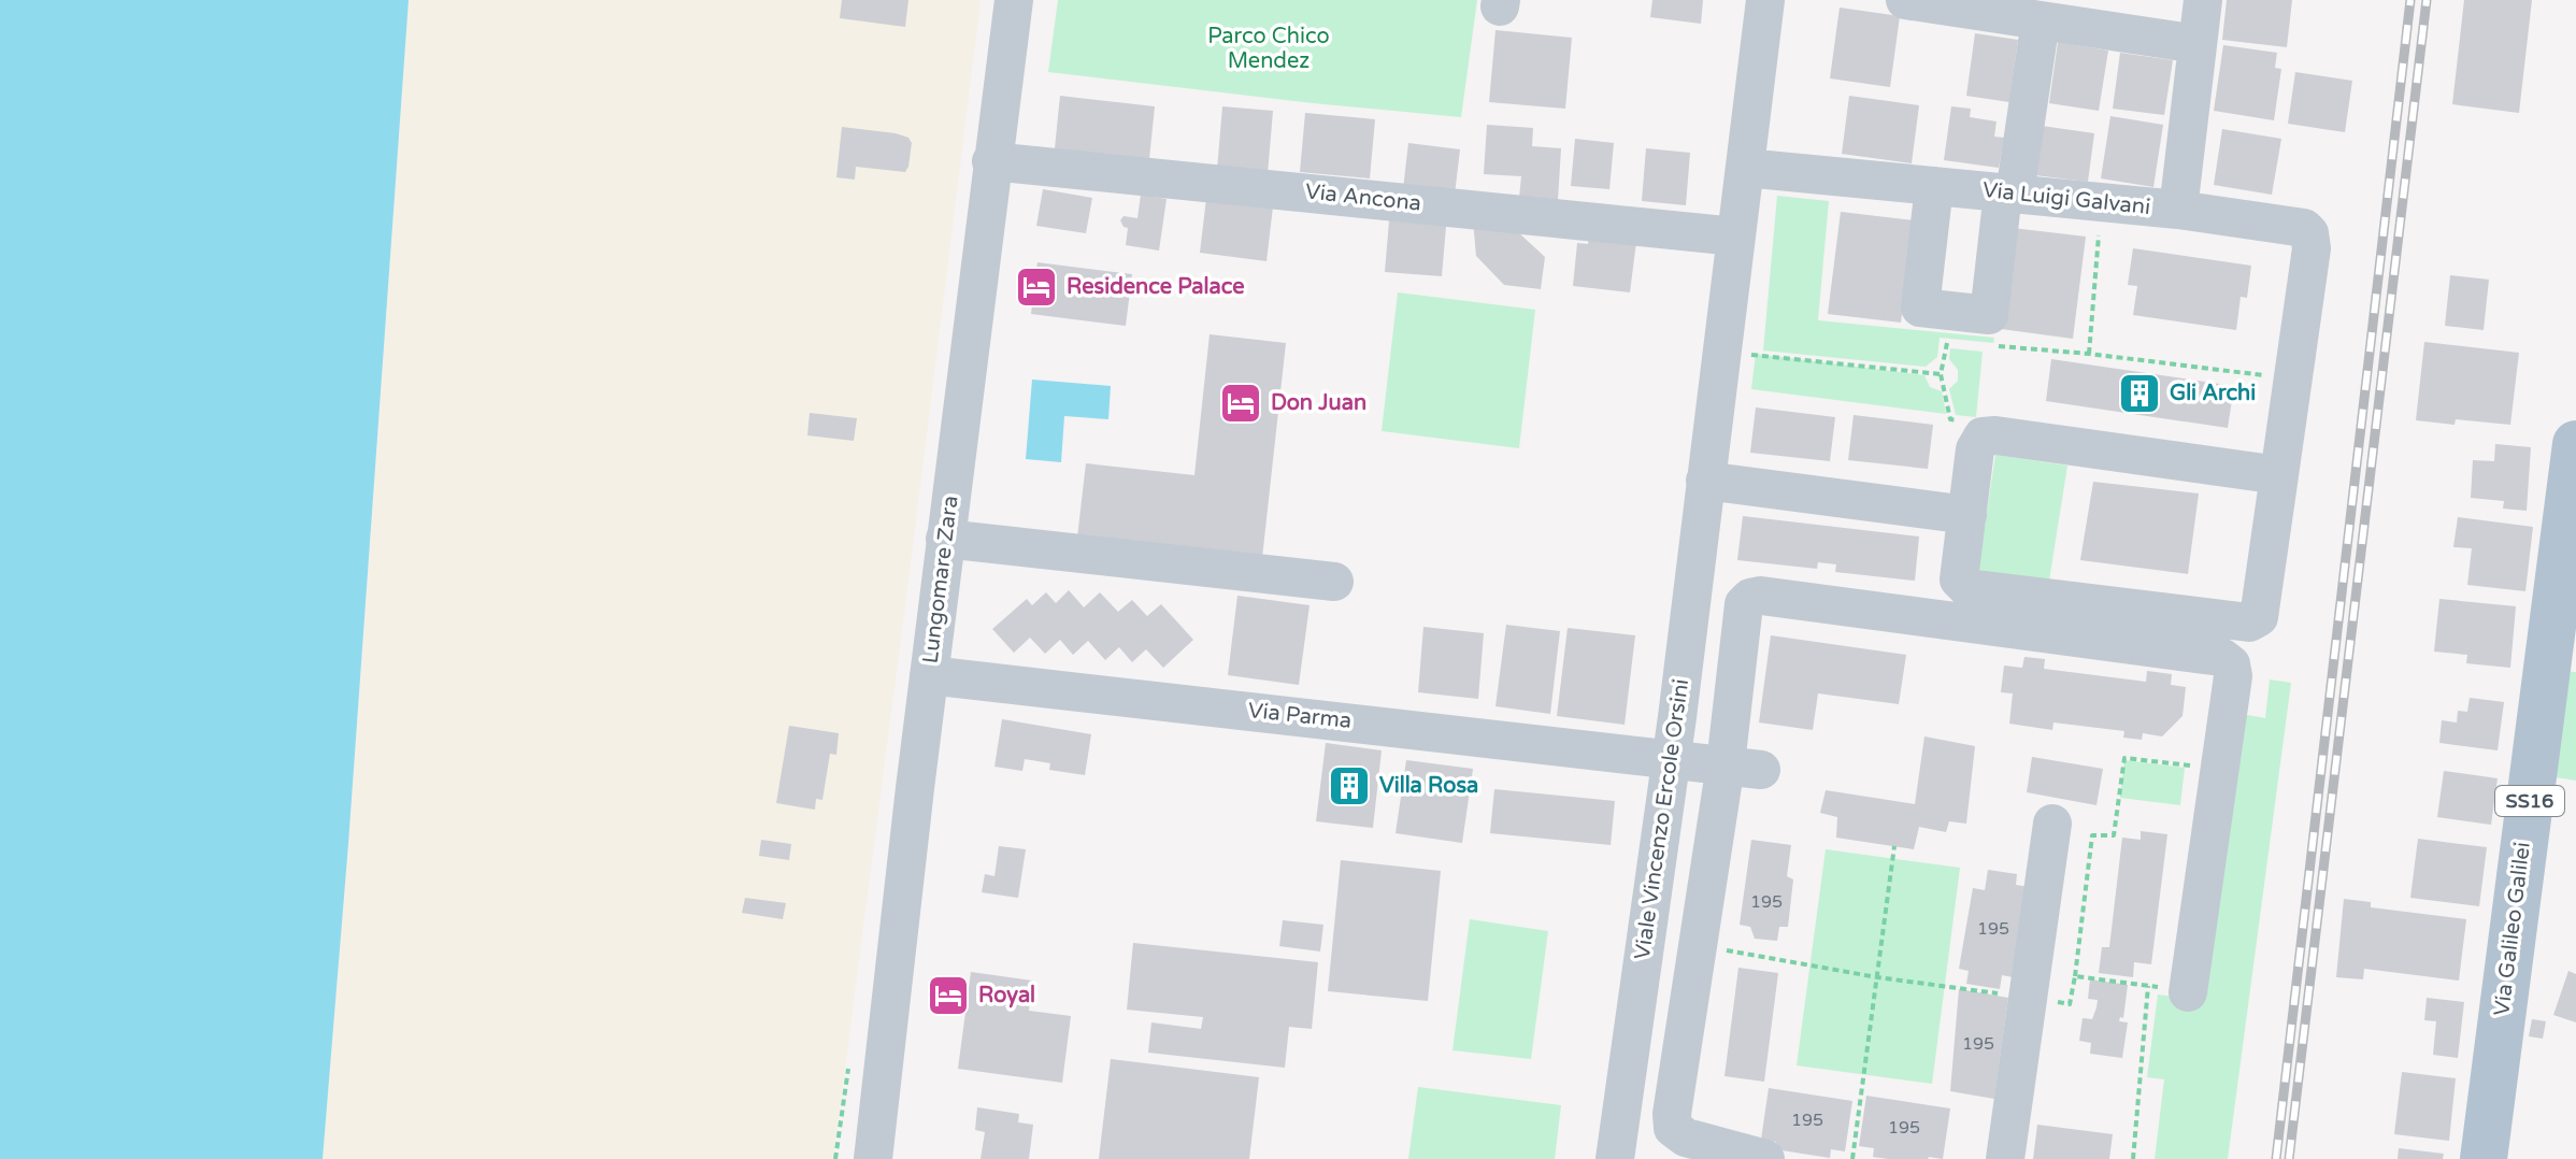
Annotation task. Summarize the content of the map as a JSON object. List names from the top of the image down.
{
  "streets": {
    "main road": ["SS16", "Via Galileo Galilei"],
    "street": [
      "Via Ancona",
      "Via Luigi Galvani",
      "Lungomare Zara",
      "Via Parma",
      "Viale Vincenzo Ercole Orsini"
    ]
  },
  "crossings": [
    ["Via Ancona", "Lungomare Zara"],
    ["Via Ancona", "Viale Vincenzo Ercole Orsini"],
    ["Via Luigi Galvani", "Viale Vincenzo Ercole Orsini"],
    ["Lungomare Zara", "Via Parma"],
    ["Via Parma", "Viale Vincenzo Ercole Orsini"]
  ],
  "parks": ["Parco Chico Mendez"],
  "places": {
    "hotel": ["Residence Palace", "Don Juan", "Royal"],
    "building": ["Gli Archi", "Villa Rosa"]
  },
  "house_numbers": [
    "195",
    "195",
    "195",
    "195",
    "195"
  ]
}
